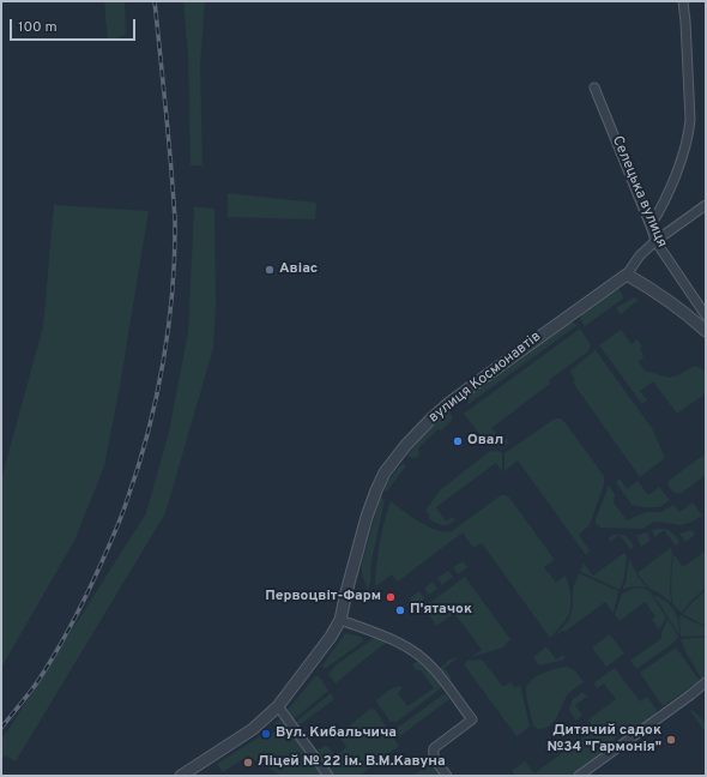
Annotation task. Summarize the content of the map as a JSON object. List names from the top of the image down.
{
  "streets": {
    "street": ["Селецька вулиця", "вулиця Космонавтів"]
  },
  "places": [
    "Авіас",
    "Овал",
    "Первоцвіт-Фарм",
    "П'ятачок",
    "Вул. Кибальчича",
    "Дитячий садок №34 \"Гармонія\"",
    "Ліцей № 22 ім. В.М.Кавуна"
  ],
  "scale_bar": "100 m"
}
